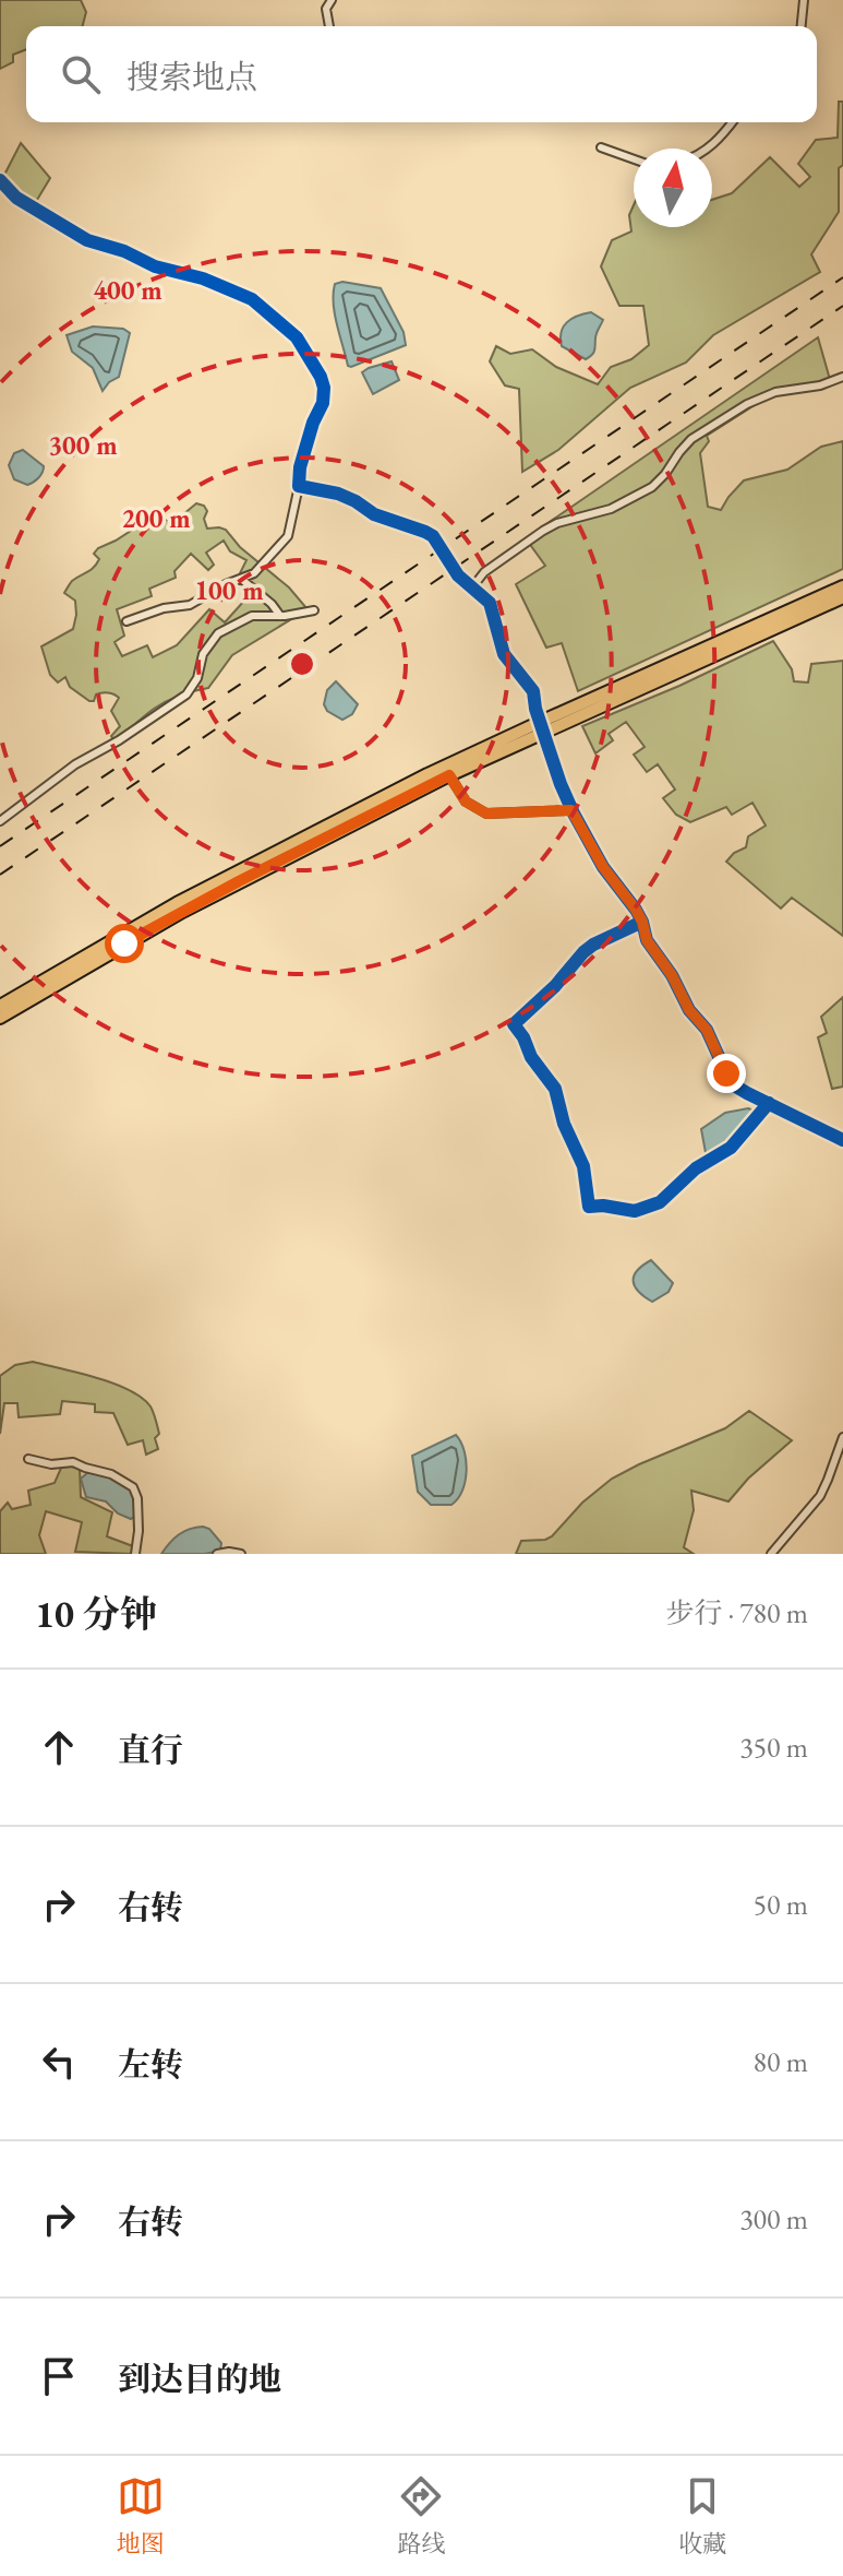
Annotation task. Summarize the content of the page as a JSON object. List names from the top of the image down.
{
  "north": "top",
  "page": {
    "search": "搜索地点",
    "heading": ["10 分钟", "步行 · 780 m"],
    "list": [
      ["直行", "350 m"],
      ["右转", "50 m"],
      ["左转", "80 m"],
      ["右转", "300 m"],
      "到达目的地"
    ],
    "nav": ["地图", "路线", "收藏"]
  },
  "rings": [
    "400 m",
    "300 m",
    "200 m",
    "100 m"
  ]
}
